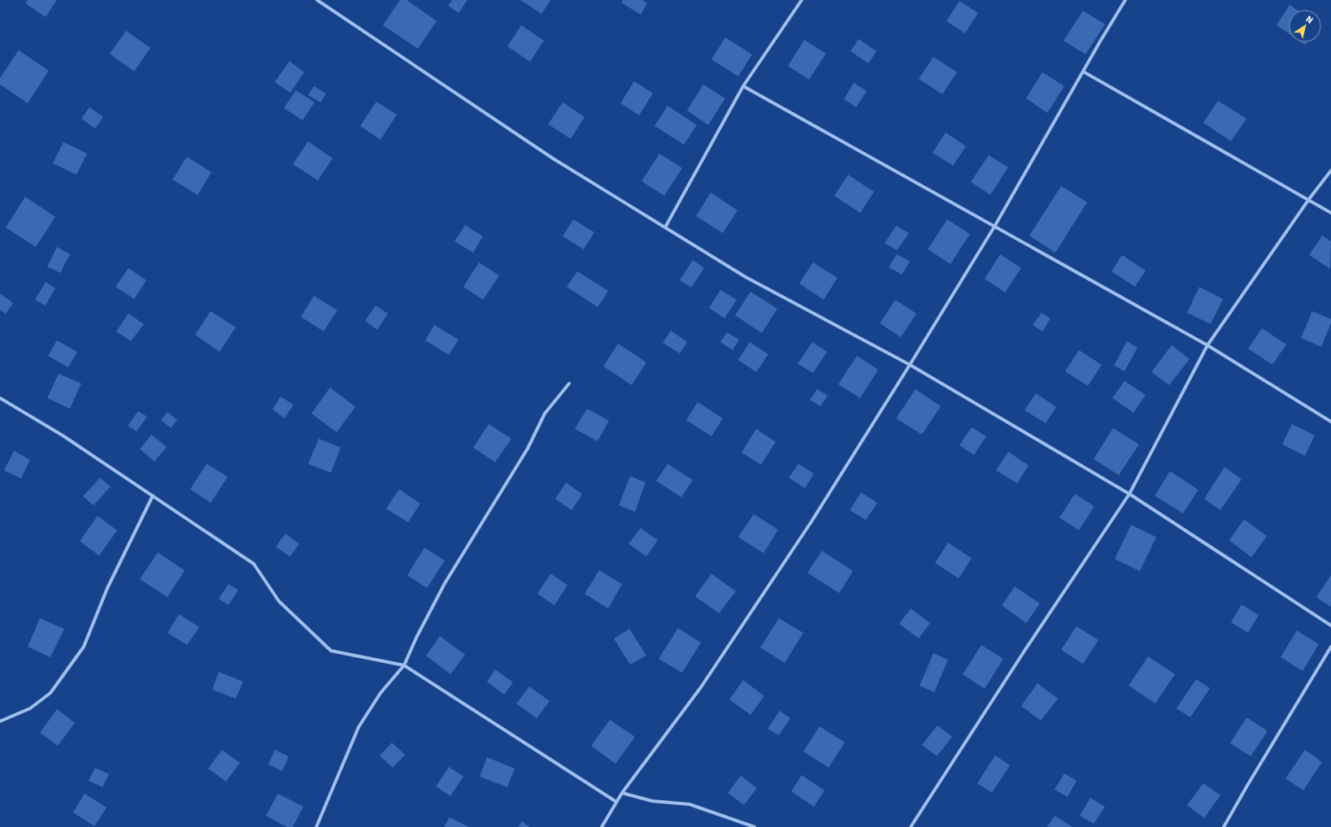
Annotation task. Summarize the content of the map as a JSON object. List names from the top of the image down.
{
  "north": "top right"
}
